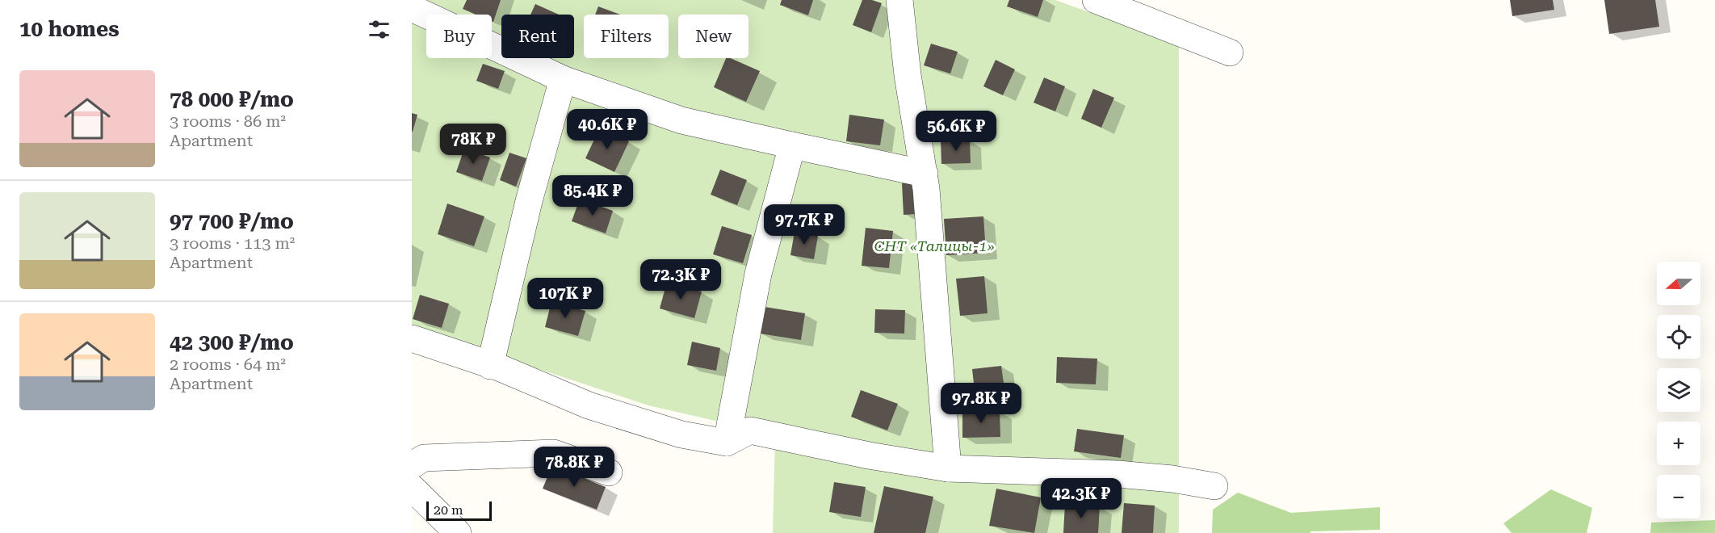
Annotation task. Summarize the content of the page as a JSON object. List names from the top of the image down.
{
  "parks": ["СНТ «Талицы-1»"],
  "scale_bar": "20 m",
  "north": "left",
  "page": {
    "heading": "10 homes",
    "chip": [
      "Buy",
      "Rent",
      "Filters",
      "New"
    ],
    "list": [
      {
        "name": "78 000 ₽/mo",
        "note": "3 rooms · 86 m² · Apartment"
      },
      {
        "name": "97 700 ₽/mo",
        "note": "3 rooms · 113 m² · Apartment"
      },
      {
        "name": "42 300 ₽/mo",
        "note": "2 rooms · 64 m² · Apartment"
      }
    ],
    "price": [
      "40.6K ₽",
      "56.6K ₽",
      "78K ₽",
      "85.4K ₽",
      "97.7K ₽",
      "72.3K ₽",
      "107K ₽",
      "97.8K ₽",
      "78.8K ₽",
      "42.3K ₽"
    ],
    "map_buttons": ["+", "−"],
    "scale": "20 m"
  }
}
